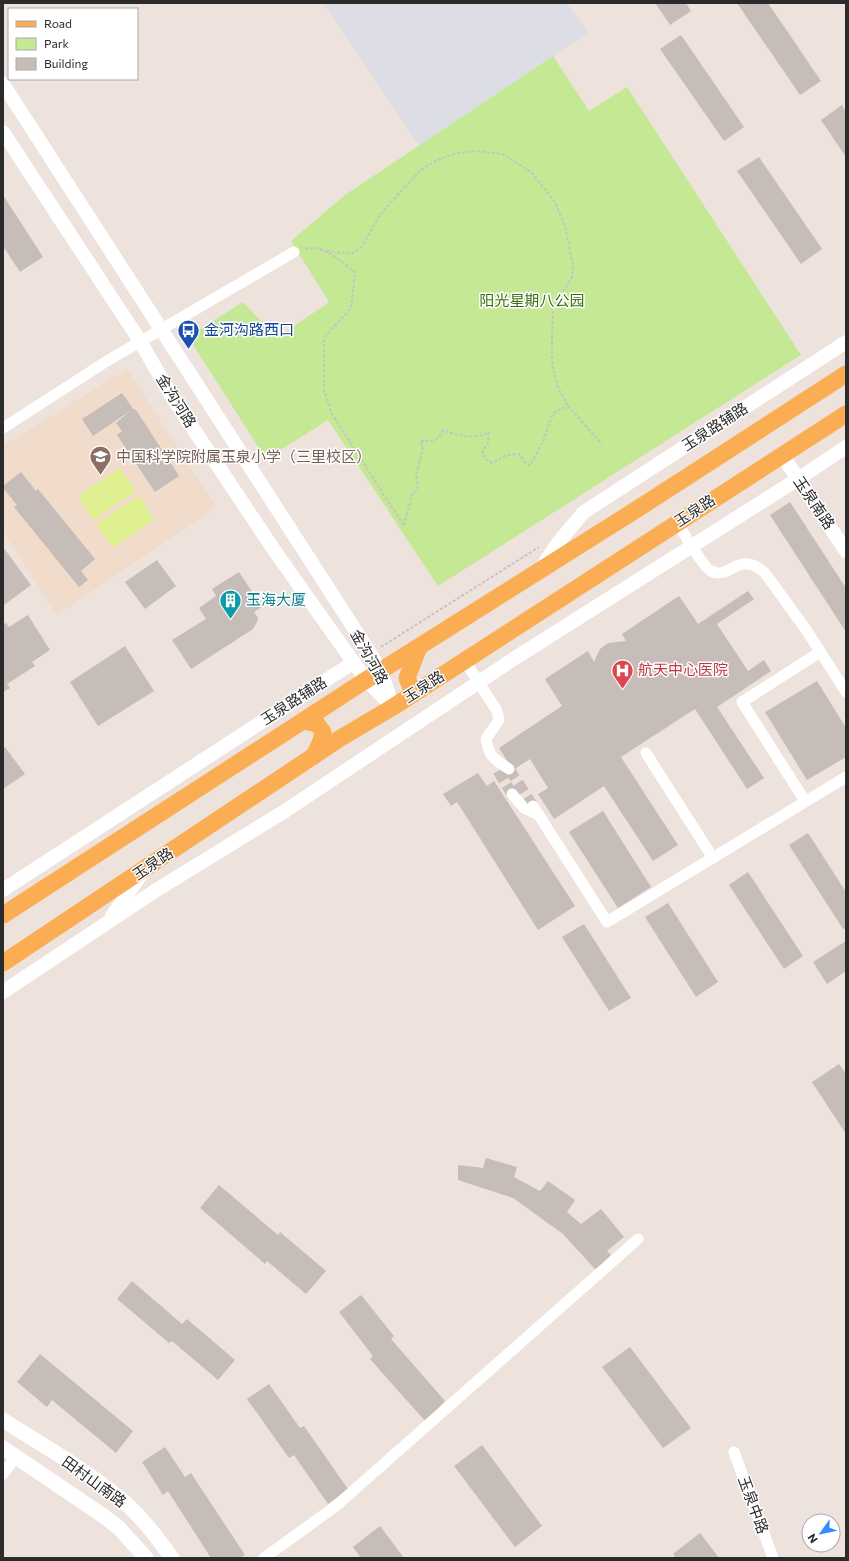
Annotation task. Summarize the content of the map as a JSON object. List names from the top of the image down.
{
  "streets": {
    "main road": ["玉泉路", "田村山南路"],
    "street": [
      "金沟河路",
      "玉泉路辅路",
      "玉泉南路",
      "玉泉中路"
    ]
  },
  "crossings": [
    ["金沟河路", "玉泉路辅路"],
    ["金沟河路", "玉泉路"],
    ["玉泉南路", "玉泉路"]
  ],
  "parks": ["阳光星期八公园"],
  "places": {
    "bus stop": ["金河沟路西口"],
    "school or university": ["中国科学院附属玉泉小学（三里校区）"],
    "building": ["玉海大厦"],
    "hospital": ["航天中心医院"]
  },
  "legend": ["Road", "Park", "Building"],
  "north": "bottom left"
}
